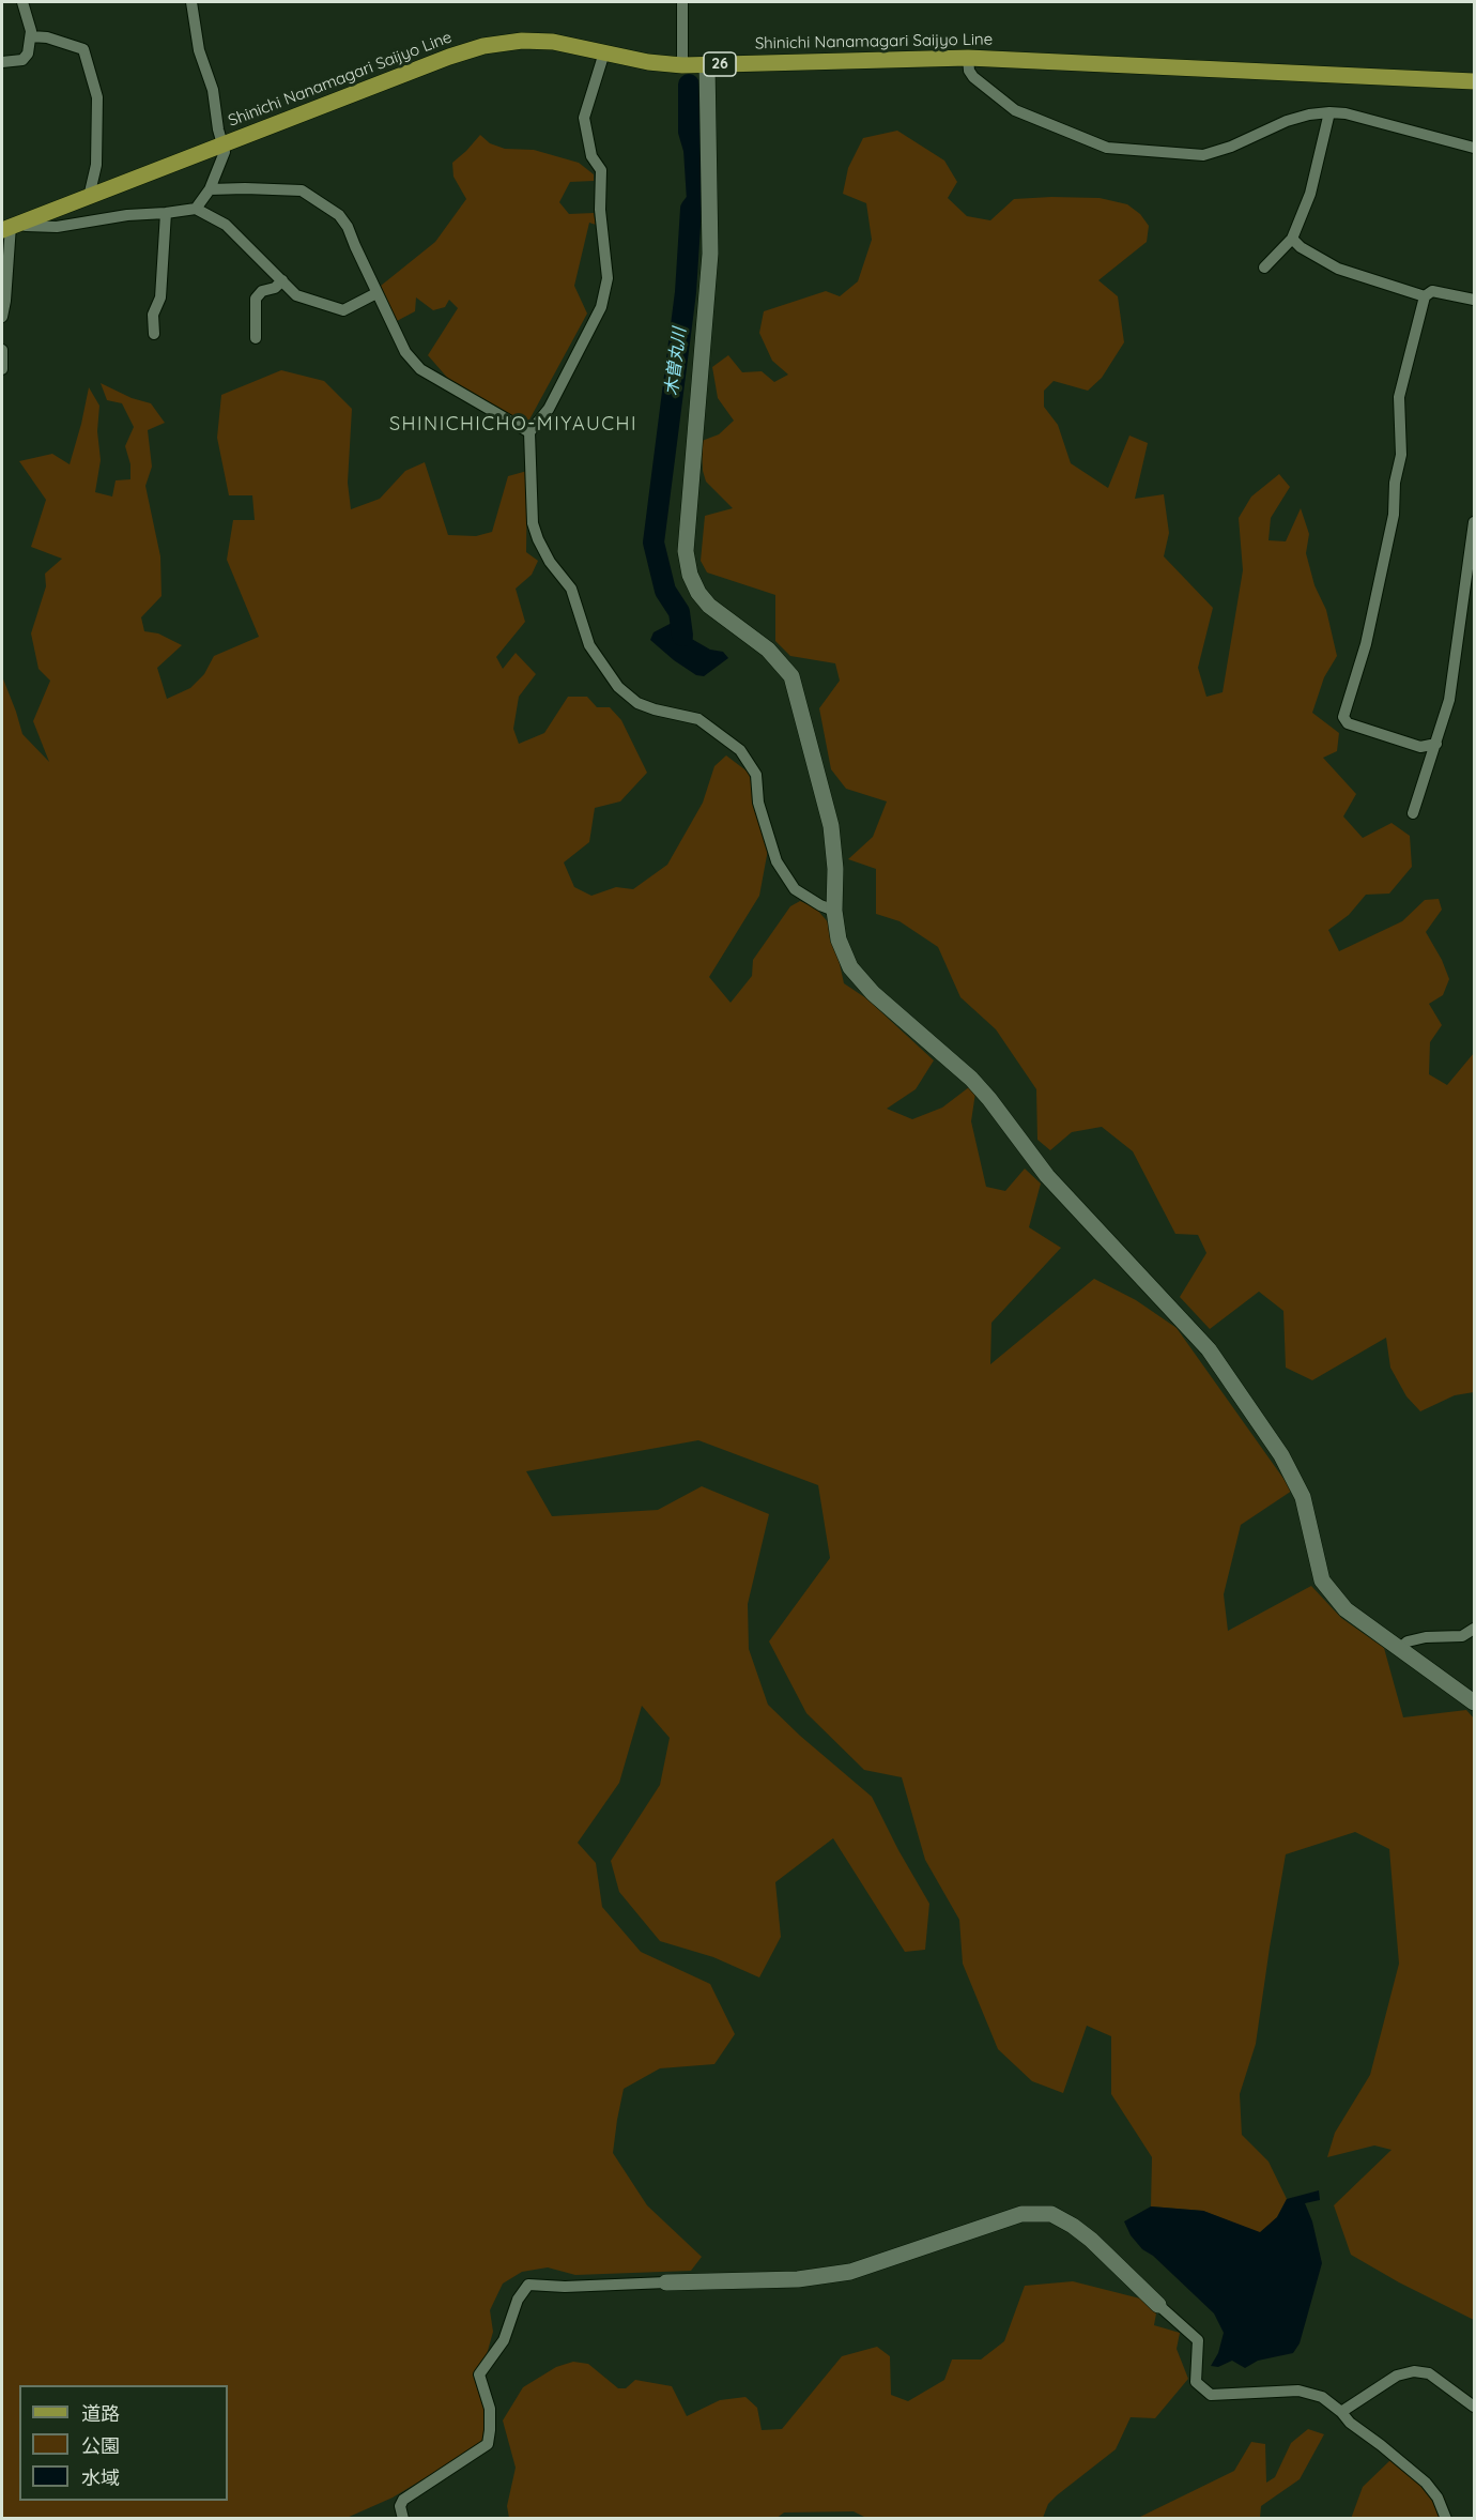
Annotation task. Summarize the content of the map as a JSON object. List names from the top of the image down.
{
  "streets": {
    "main road": ["Shinichi Nanamagari Saijyo Line", "26"]
  },
  "districts": ["SHINICHICHO-MIYAUCHI"],
  "water": ["木曽丸川"],
  "legend": ["道路", "公園", "水域"]
}
